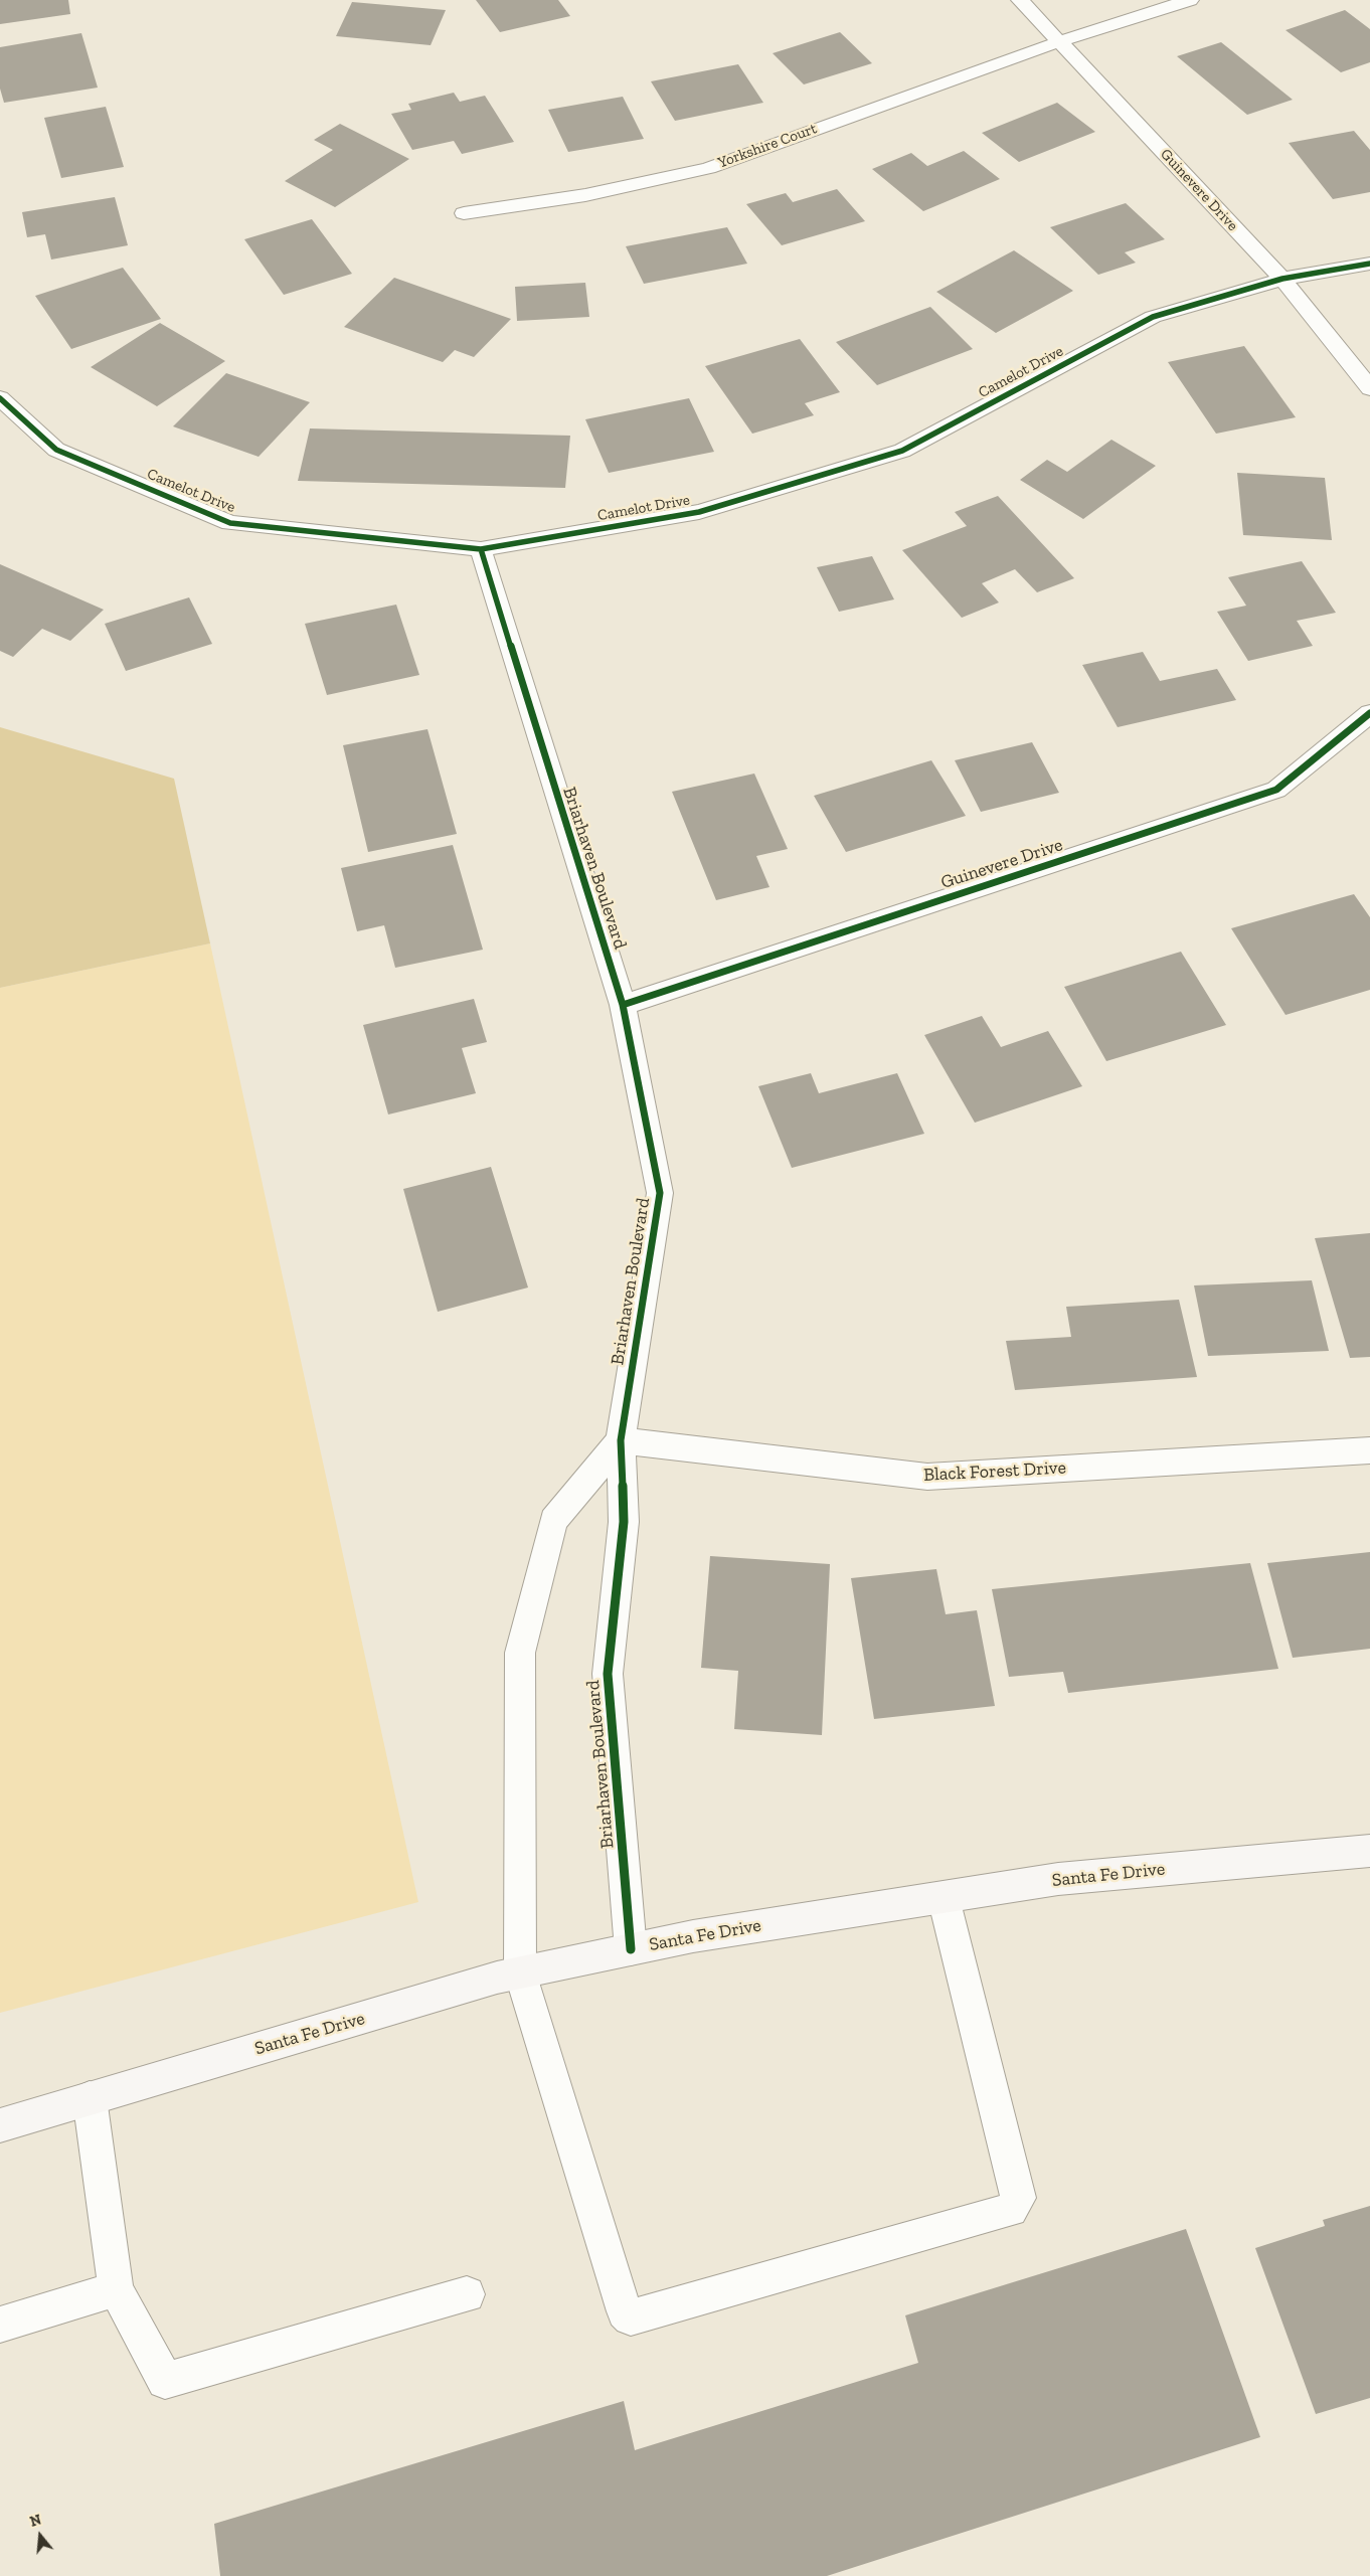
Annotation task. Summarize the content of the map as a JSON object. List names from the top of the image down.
{
  "streets": {
    "main road": ["Santa Fe Drive"],
    "street": [
      "Yorkshire Court",
      "Guinevere Drive",
      "Camelot Drive",
      "Briarhaven Boulevard",
      "Black Forest Drive"
    ]
  },
  "crossings": [
    ["Yorkshire Court", "Guinevere Drive"],
    ["Guinevere Drive", "Camelot Drive"],
    ["Guinevere Drive", "Briarhaven Boulevard"],
    ["Camelot Drive", "Briarhaven Boulevard"],
    ["Briarhaven Boulevard", "Black Forest Drive"],
    ["Briarhaven Boulevard", "Santa Fe Drive"]
  ],
  "north": "top"
}
